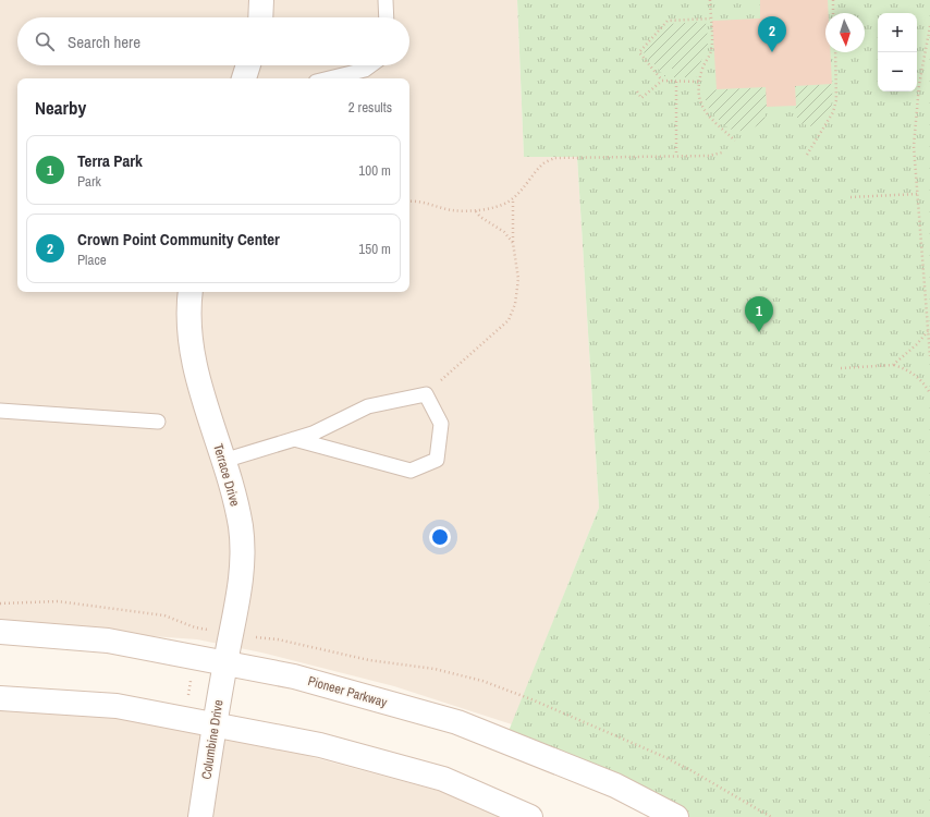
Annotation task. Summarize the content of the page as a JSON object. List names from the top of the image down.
{
  "streets": {
    "street": ["Terrace Drive", "Pioneer Parkway", "Columbine Drive"]
  },
  "crossings": [
    ["Terrace Drive", "Pioneer Parkway"],
    ["Terrace Drive", "Columbine Drive"],
    ["Pioneer Parkway", "Columbine Drive"]
  ],
  "north": "bottom",
  "page": {
    "map_buttons": ["+", "−"],
    "pins": ["2", "1"],
    "search": "Search here",
    "heading": ["Nearby", "2 results"],
    "list": [
      {
        "mark": "1",
        "name": "Terra Park",
        "note": "Park",
        "value": "100 m"
      },
      {
        "mark": "2",
        "name": "Crown Point Community Center",
        "note": "Place",
        "value": "150 m"
      }
    ]
  }
}
